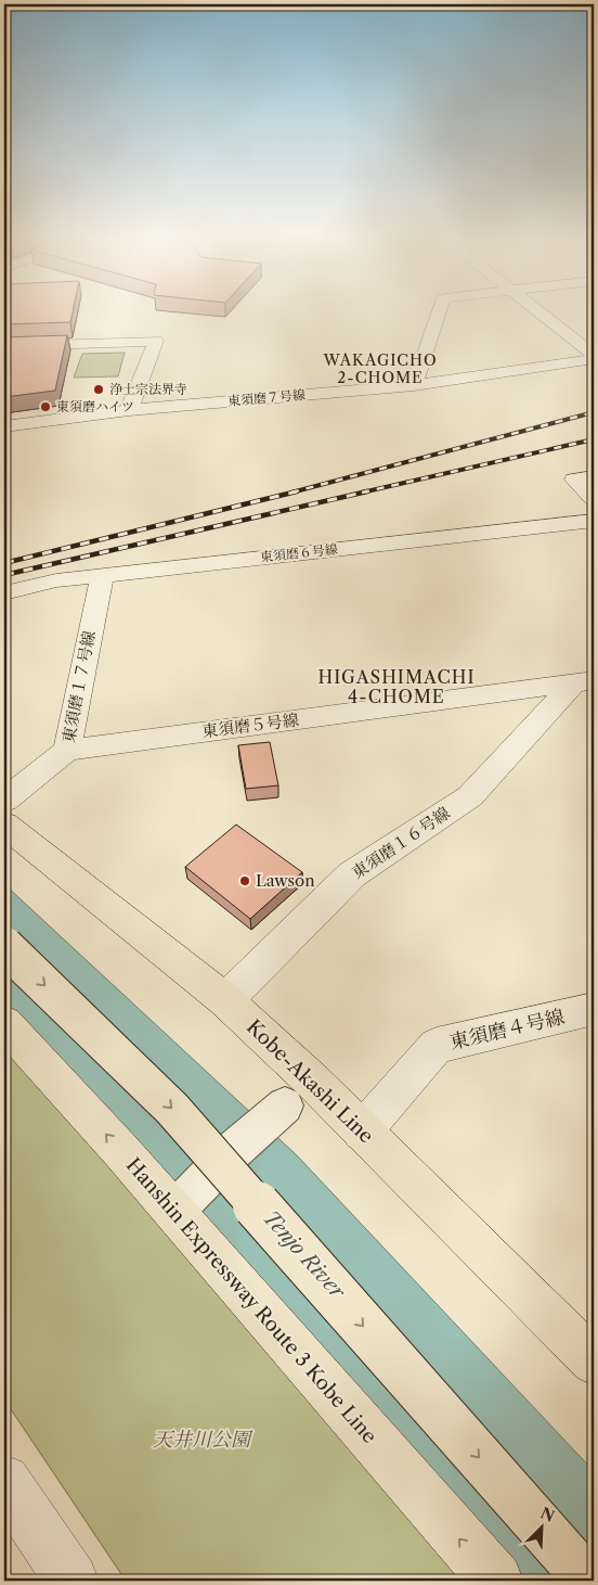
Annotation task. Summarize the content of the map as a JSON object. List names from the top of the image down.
{
  "streets": {
    "main road": ["Kobe-Akashi Line", "Hanshin Expressway Route 3 Kobe Line"],
    "street": [
      "東須磨７号線",
      "東須磨６号線",
      "東須磨１７号線",
      "東須磨５号線",
      "東須磨１６号線",
      "東須磨４号線"
    ]
  },
  "crossings": [
    ["東須磨６号線", "東須磨１７号線"],
    ["東須磨１７号線", "東須磨５号線"],
    ["東須磨５号線", "東須磨１６号線"],
    ["東須磨１６号線", "Kobe-Akashi Line"],
    ["東須磨４号線", "Kobe-Akashi Line"]
  ],
  "districts": ["WAKAGICHO 2-CHOME", "HIGASHIMACHI 4-CHOME"],
  "water": ["Tenjo River"],
  "parks": ["天井川公園"],
  "places": ["浄土宗法界寺", "東須磨ハイツ", "Lawson"],
  "north": "top right"
}
